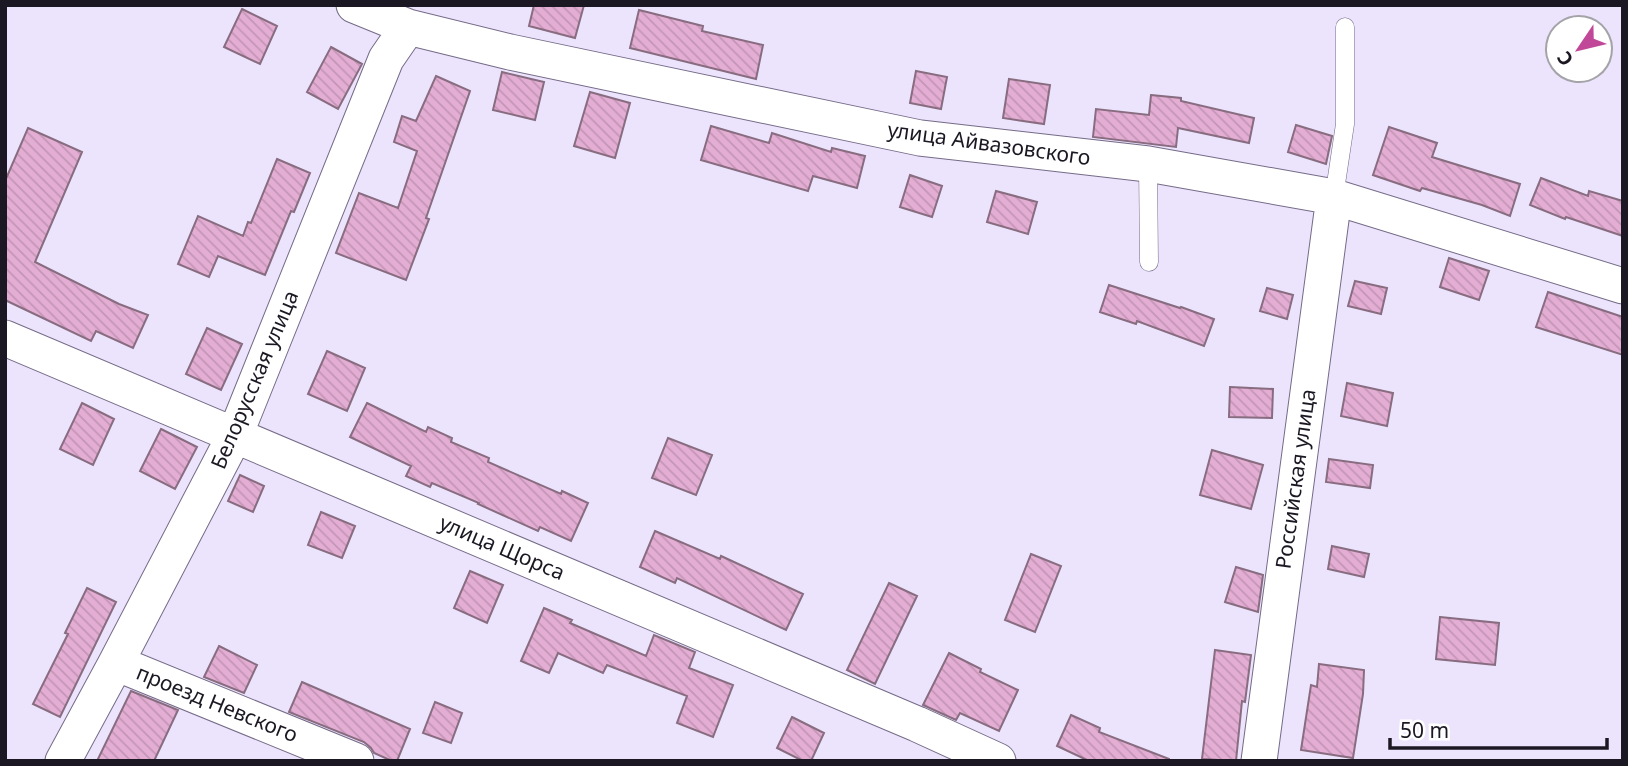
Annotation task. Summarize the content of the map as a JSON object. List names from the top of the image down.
{
  "streets": {
    "street": [
      "улица Айвазовского",
      "Белорусская улица",
      "Российская улица",
      "улица Щорса",
      "проезд Невского"
    ]
  },
  "crossings": [
    ["улица Айвазовского", "Белорусская улица"],
    ["улица Айвазовского", "Российская улица"],
    ["Белорусская улица", "улица Щорса"],
    ["Белорусская улица", "проезд Невского"]
  ],
  "scale_bar": "50 m",
  "north": "bottom left"
}
